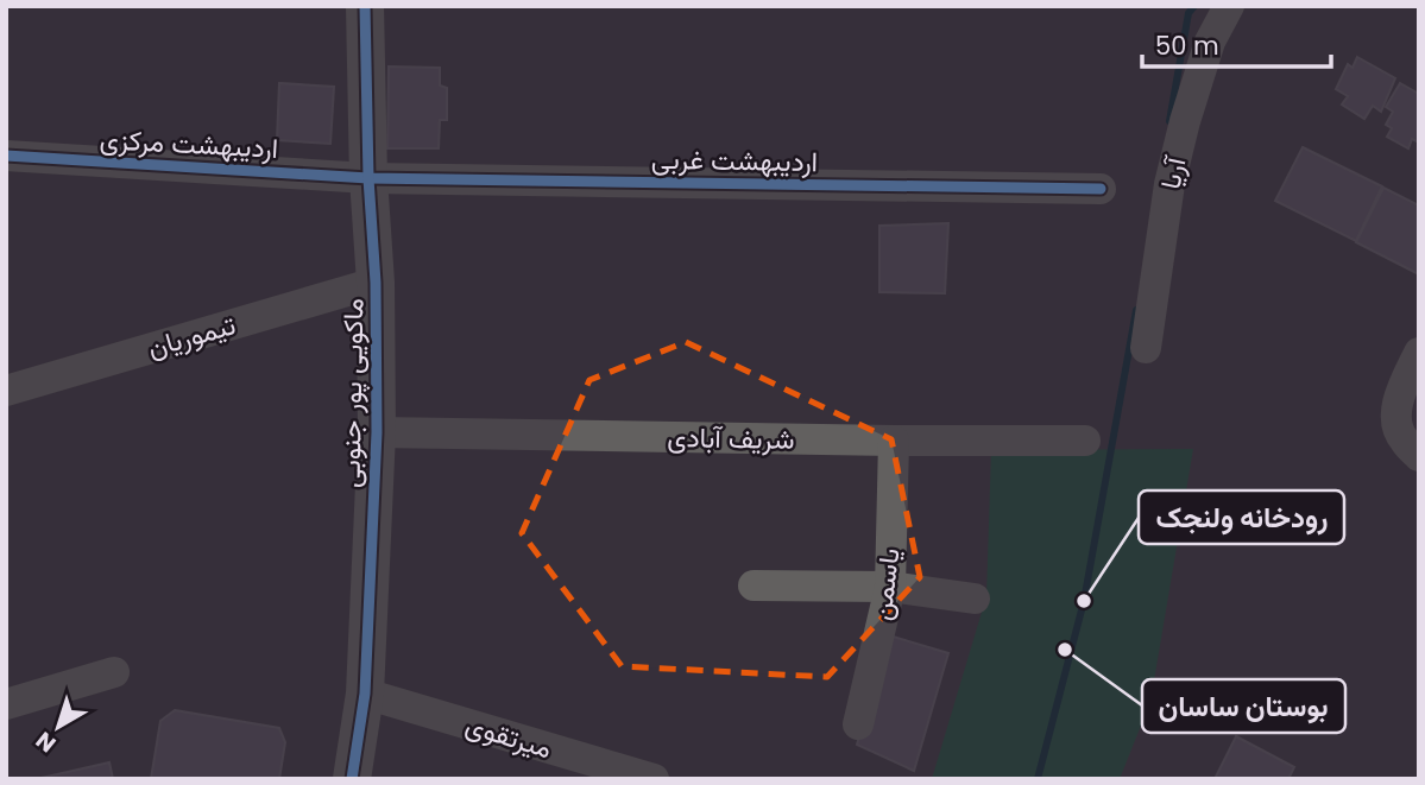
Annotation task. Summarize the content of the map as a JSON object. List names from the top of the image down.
{
  "streets": {
    "street": [
      "اردیبهشت مرکزی",
      "اردیبهشت غربی",
      "آریا",
      "تیموریان",
      "ماکویی‌ پور جنوبی",
      "شریف آبادی",
      "یاسمن",
      "میرتقوی"
    ]
  },
  "crossings": [
    ["اردیبهشت مرکزی", "اردیبهشت غربی"],
    ["اردیبهشت مرکزی", "ماکویی‌ پور جنوبی"],
    ["اردیبهشت غربی", "ماکویی‌ پور جنوبی"],
    ["تیموریان", "ماکویی‌ پور جنوبی"],
    ["ماکویی‌ پور جنوبی", "شریف آبادی"],
    ["ماکویی‌ پور جنوبی", "میرتقوی"],
    ["شریف آبادی", "یاسمن"]
  ],
  "places": ["رودخانه ولنجک", "بوستان ساسان"],
  "scale_bar": "50 m",
  "north": "bottom left"
}
